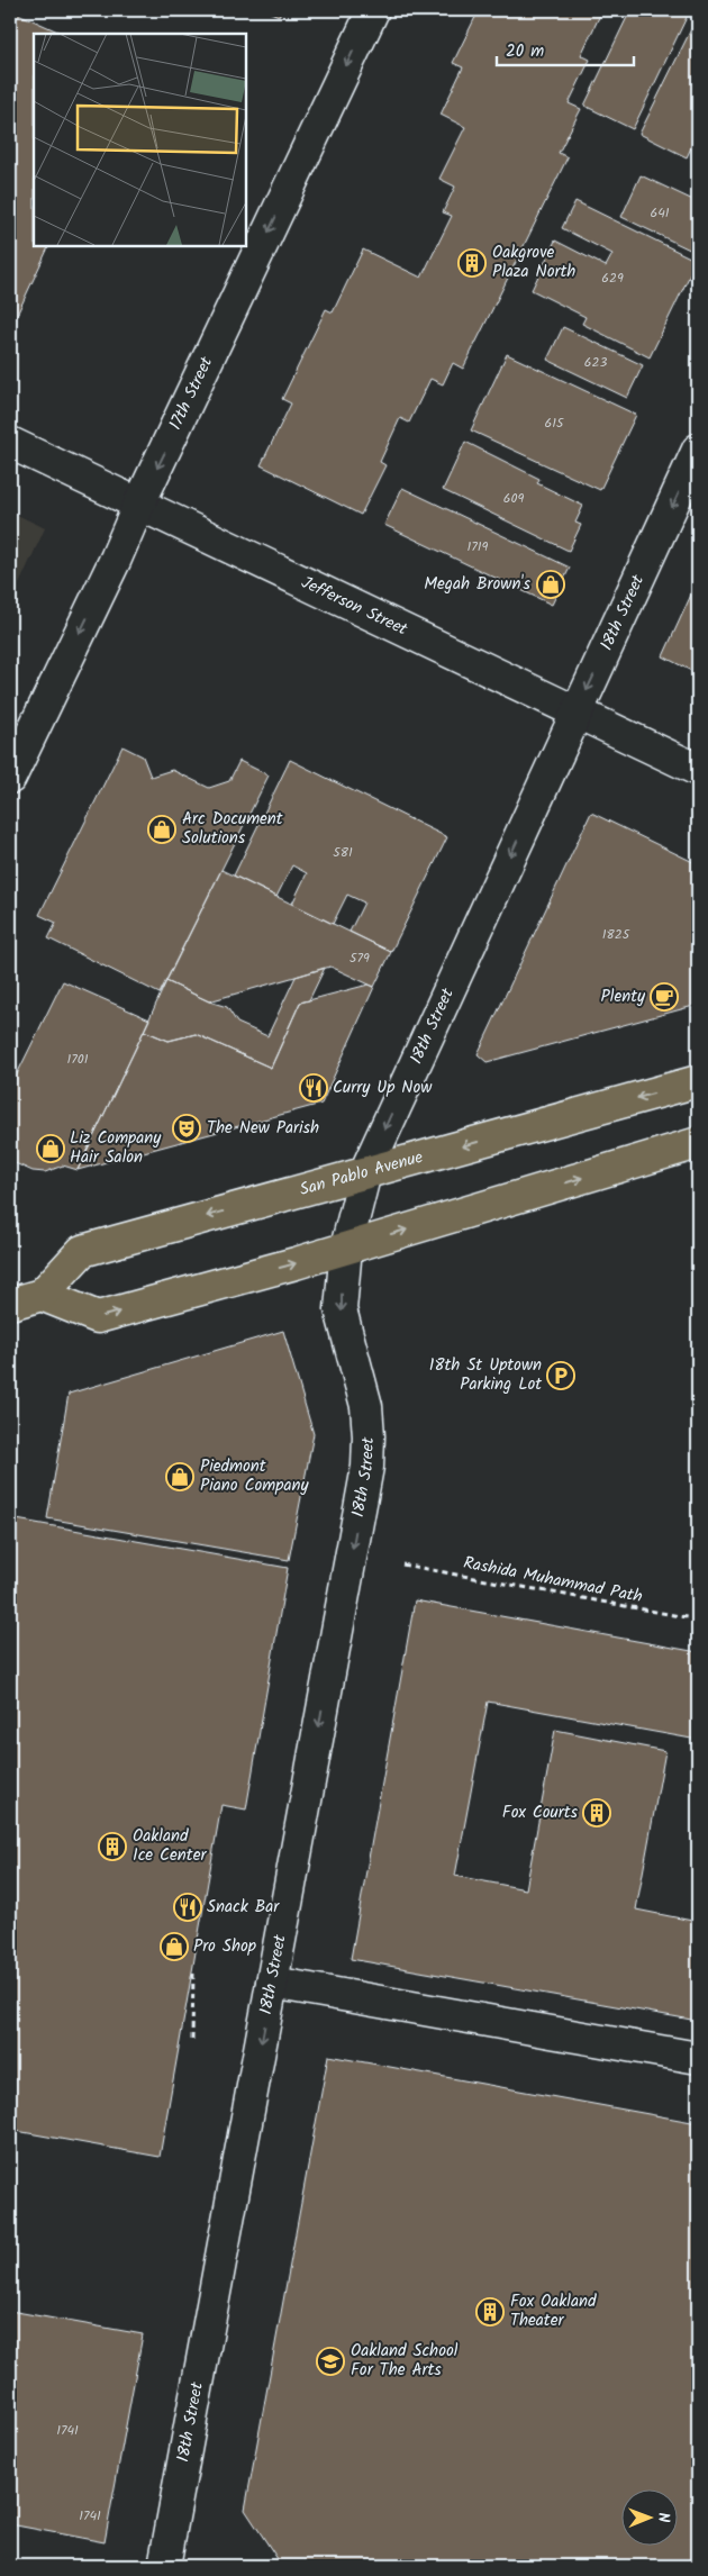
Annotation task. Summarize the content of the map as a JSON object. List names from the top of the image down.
{
  "streets": {
    "main road": ["San Pablo Avenue"],
    "street": ["17th Street", "Jefferson Street", "18th Street"],
    "path": ["Rashida Muhammad Path"]
  },
  "crossings": [
    ["17th Street", "Jefferson Street"],
    ["Jefferson Street", "18th Street"],
    ["18th Street", "San Pablo Avenue"]
  ],
  "one_way": ["17th Street", "18th Street"],
  "places": {
    "building": [
      "Oakgrove Plaza North",
      "Fox Courts",
      "Oakland Ice Center",
      "Fox Oakland Theater"
    ],
    "shop": [
      "Megah Brown's",
      "Arc Document Solutions",
      "Liz Company Hair Salon",
      "Piedmont Piano Company",
      "Pro Shop"
    ],
    "cafe": ["Plenty"],
    "restaurant": ["Curry Up Now", "Snack Bar"],
    "theatre": ["The New Parish"],
    "parking": ["18th St Uptown Parking Lot"],
    "school or university": ["Oakland School For The Arts"]
  },
  "house_numbers": [
    "641",
    "629",
    "623",
    "615",
    "609",
    "1719",
    "581",
    "1825",
    "579",
    "1701",
    "1741",
    "1741"
  ],
  "scale_bar": "20 m",
  "north": "right"
}
